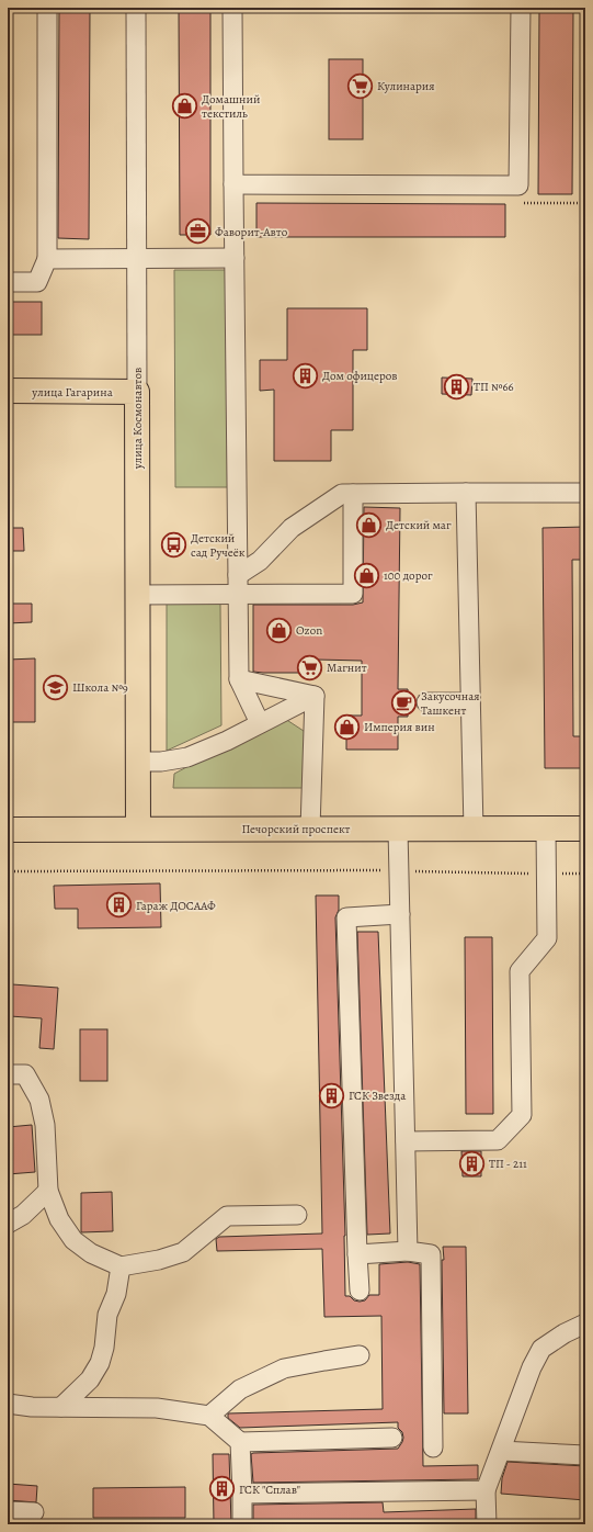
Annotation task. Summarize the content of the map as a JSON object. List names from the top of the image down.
{
  "streets": {
    "main road": ["улица Гагарина", "улица Космонавтов", "Печорский проспект"]
  },
  "crossings": [
    ["улица Гагарина", "улица Космонавтов"],
    ["улица Космонавтов", "Печорский проспект"]
  ],
  "places": {
    "supermarket": ["Кулинария", "Магнит"],
    "shop": [
      "Домашний текстиль",
      "Детский маг",
      "100 дорог",
      "Ozon",
      "Империя вин"
    ],
    "office": ["Фаворит-Авто"],
    "building": [
      "Дом офицеров",
      "ТП №66",
      "Гараж ДОСААФ",
      "ГСК Звезда",
      "ТП - 211",
      "ГСК \"Сплав\""
    ],
    "bus stop": ["Детский сад Ручеёк"],
    "school or university": ["Школа №9"],
    "cafe": ["Закусочная Ташкент"]
  }
}
